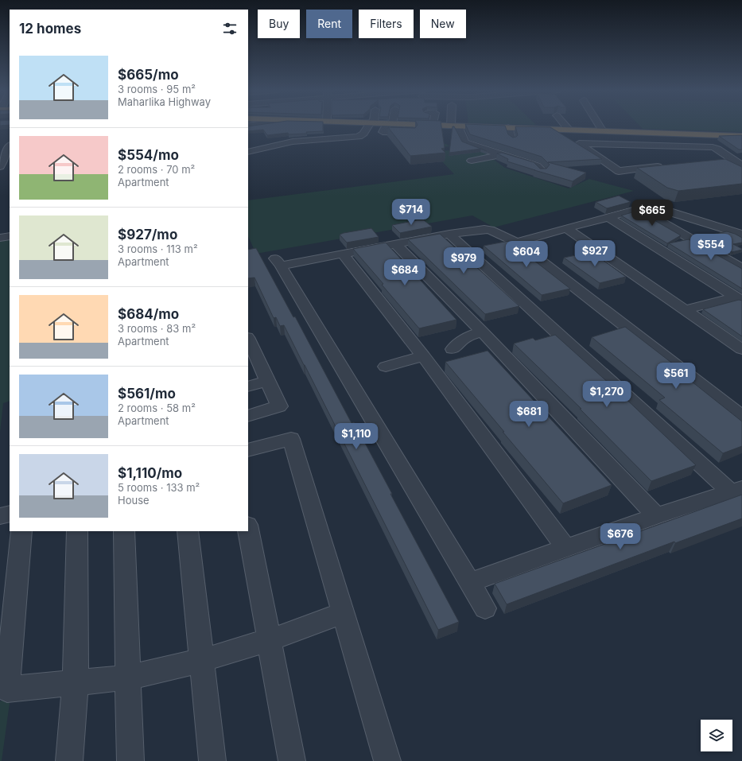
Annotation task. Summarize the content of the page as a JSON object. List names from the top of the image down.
{
  "page": {
    "chip": [
      "Buy",
      "Rent",
      "Filters",
      "New"
    ],
    "heading": "12 homes",
    "list": [
      {
        "name": "$665/mo",
        "note": "3 rooms · 95 m² · Maharlika Highway"
      },
      {
        "name": "$554/mo",
        "note": "2 rooms · 70 m² · Apartment"
      },
      {
        "name": "$927/mo",
        "note": "3 rooms · 113 m² · Apartment"
      },
      {
        "name": "$684/mo",
        "note": "3 rooms · 83 m² · Apartment"
      },
      {
        "name": "$561/mo",
        "note": "2 rooms · 58 m² · Apartment"
      },
      {
        "name": "$1,110/mo",
        "note": "5 rooms · 133 m² · House"
      }
    ],
    "price": [
      "$714",
      "$665",
      "$554",
      "$927",
      "$604",
      "$979",
      "$684",
      "$561",
      "$1,270",
      "$681",
      "$1,110",
      "$676"
    ]
  }
}
